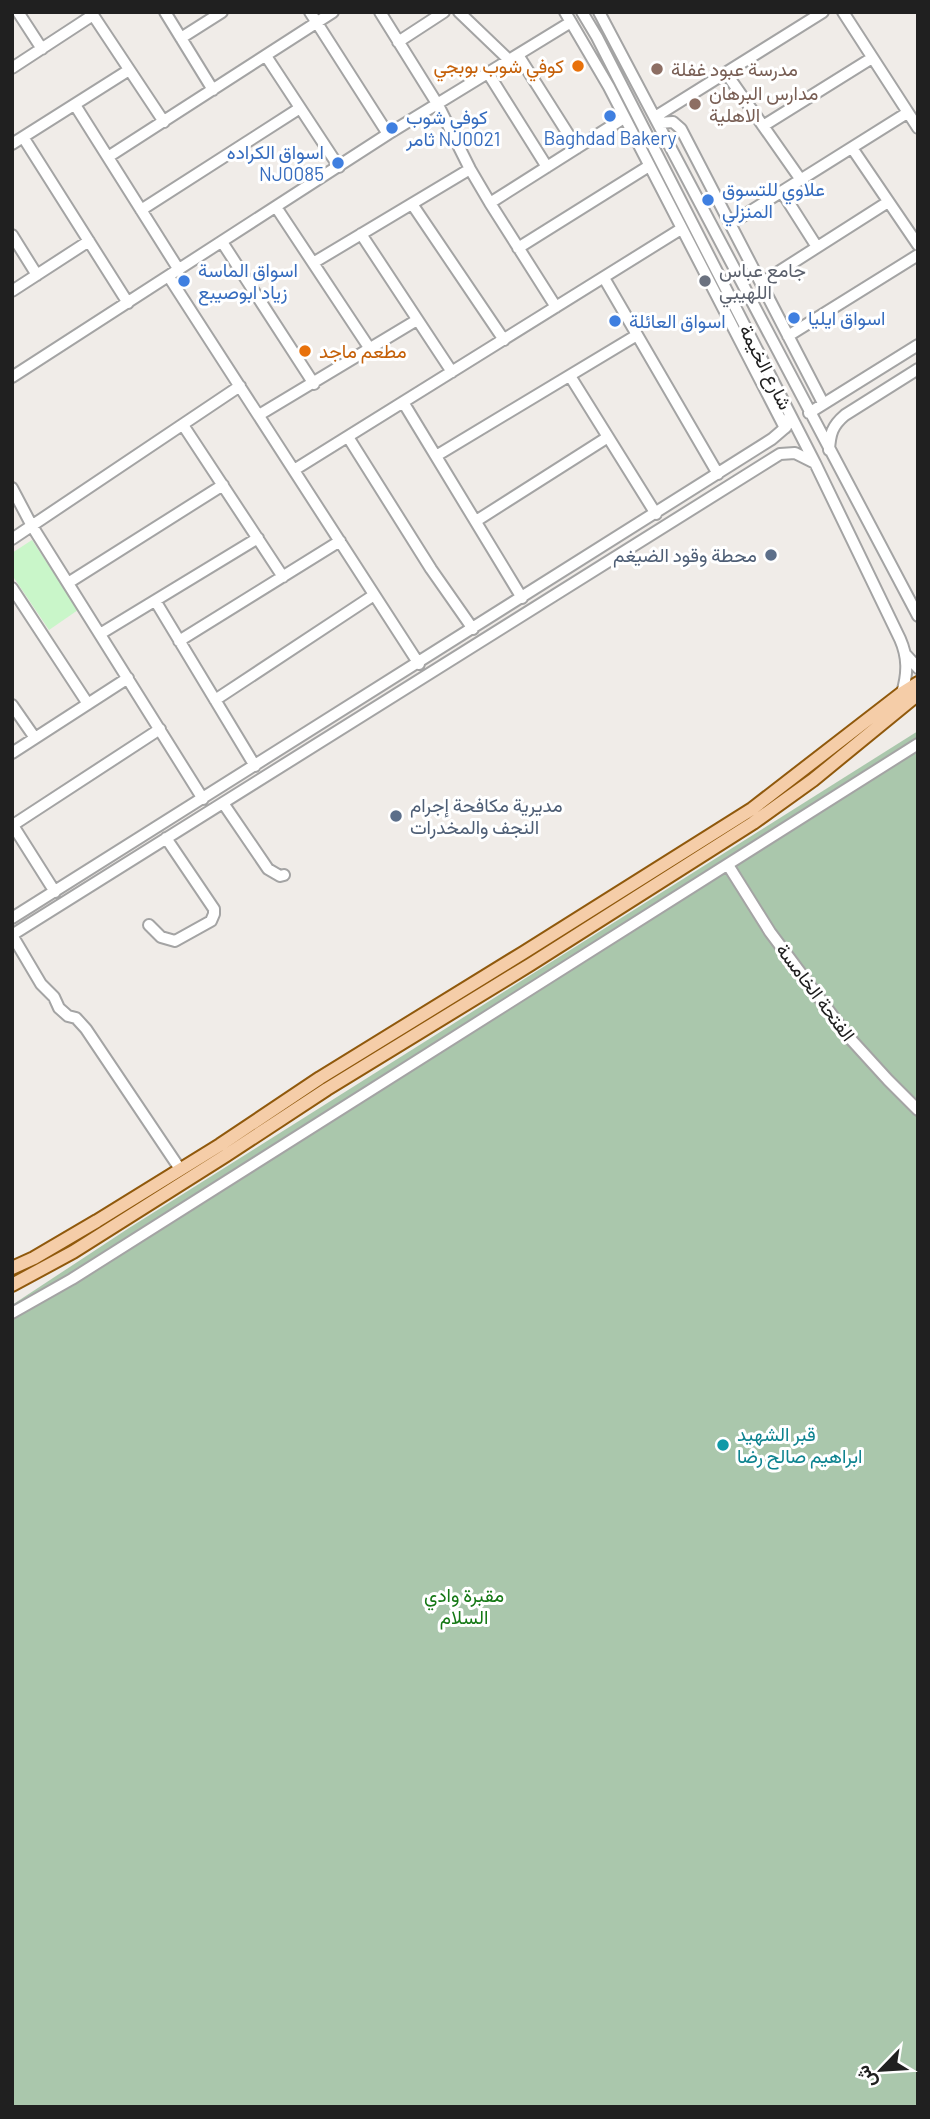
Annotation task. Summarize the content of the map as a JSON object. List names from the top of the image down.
{
  "streets": {
    "street": ["شارع الخيمة", "الفتحة الخامسة"]
  },
  "parks": ["مقبرة وادي السلام"],
  "places": [
    "كوفي شوب بوبجي",
    "مدرسة عبود غفلة",
    "مدارس البرهان الاهلية",
    "Baghdad Bakery",
    "كوفي شوب ثامر NJ0021",
    "اسواق الكراده NJ0085",
    "علاوي للتسوق المنزلي",
    "اسواق الماسة زياد ابوصيبع",
    "جامع عباس اللهيبي",
    "اسواق ايليا",
    "اسواق العائلة",
    "مطعم ماجد",
    "محطة وقود الضيغم",
    "مديرية مكافحة إجرام النجف والمخدرات",
    "قبر الشهيد ابراهيم صالح رضا"
  ],
  "north": "bottom left"
}
